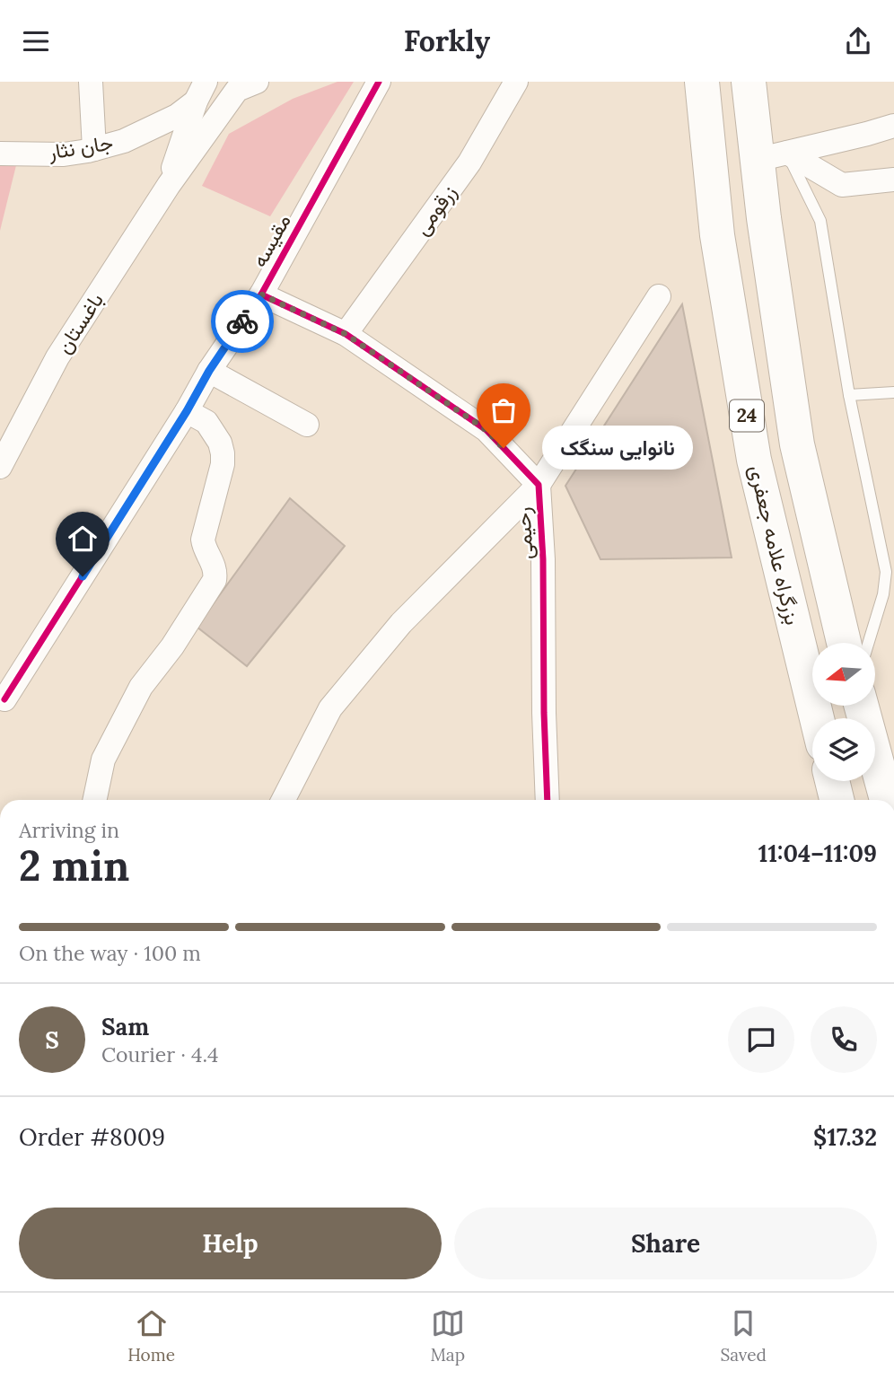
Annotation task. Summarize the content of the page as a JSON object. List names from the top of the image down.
{
  "streets": {
    "highway": ["24", "بزرگراه علامه جعفری"],
    "street": [
      "جان نثار",
      "زرقومی",
      "مقیسه",
      "باغستان",
      "رحیمی"
    ]
  },
  "crossings": [
    ["زرقومی", "رحیمی"],
    ["مقیسه", "رحیمی"]
  ],
  "places": ["نانوایی سنگک"],
  "north": "left",
  "page": {
    "header": "Forkly",
    "bubble": "نانوایی سنگک",
    "heading": ["2 min", "Arriving in", "11:04–11:09"],
    "panel": [
      "Sam",
      "Courier · 4.4",
      "Order #8009",
      "$17.32"
    ],
    "bar": "On the way · 100 m",
    "round": "S",
    "buttons": ["Help", "Share"],
    "tabs": ["Home", "Map", "Saved"]
  }
}
